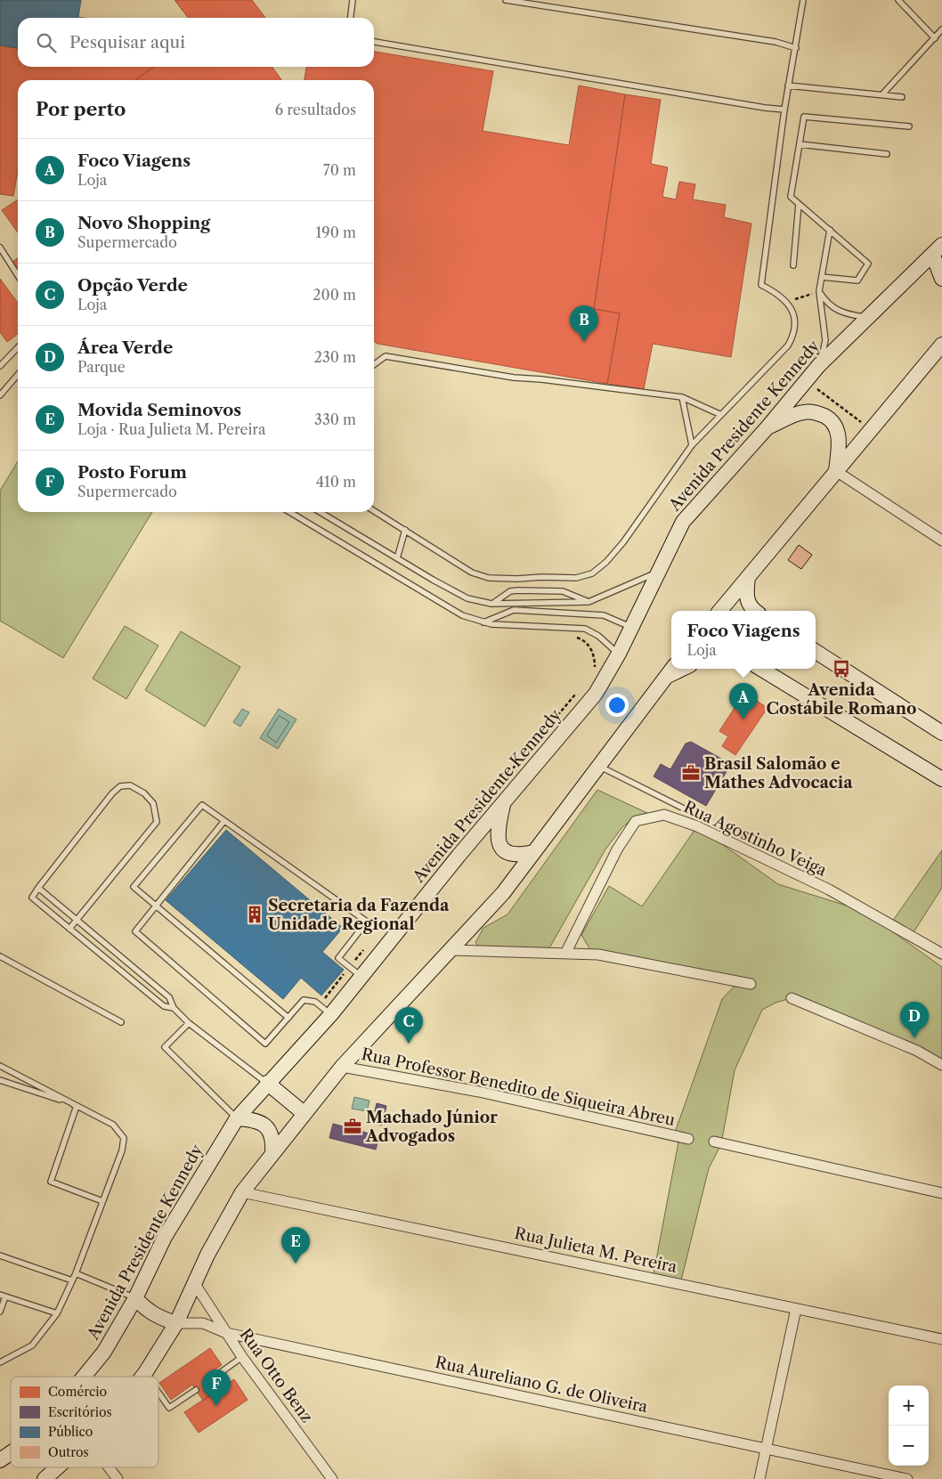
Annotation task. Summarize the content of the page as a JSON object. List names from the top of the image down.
{
  "streets": {
    "main road": ["Avenida Presidente Kennedy"],
    "street": [
      "Rua Agostinho Veiga",
      "Rua Professor Benedito de Siqueira Abreu",
      "Rua Julieta M. Pereira",
      "Rua Otto Benz",
      "Rua Aureliano G. de Oliveira"
    ]
  },
  "crossings": [
    ["Rua Otto Benz", "Rua Aureliano G. de Oliveira"]
  ],
  "places": {
    "bus stop": ["Avenida Costábile Romano"],
    "office": ["Brasil Salomão e Mathes Advocacia", "Machado Júnior Advogados"],
    "building": ["Secretaria da Fazenda Unidade Regional"]
  },
  "legend": [
    "Comércio",
    "Escritórios",
    "Público",
    "Outros"
  ],
  "page": {
    "search": "Pesquisar aqui",
    "heading": ["Por perto", "6 resultados"],
    "list": [
      {
        "mark": "A",
        "name": "Foco Viagens",
        "note": "Loja",
        "value": "70 m"
      },
      {
        "mark": "B",
        "name": "Novo Shopping",
        "note": "Supermercado",
        "value": "190 m"
      },
      {
        "mark": "C",
        "name": "Opção Verde",
        "note": "Loja",
        "value": "200 m"
      },
      {
        "mark": "D",
        "name": "Área Verde",
        "note": "Parque",
        "value": "230 m"
      },
      {
        "mark": "E",
        "name": "Movida Seminovos",
        "note": "Loja · Rua Julieta M. Pereira",
        "value": "330 m"
      },
      {
        "mark": "F",
        "name": "Posto Forum",
        "note": "Supermercado",
        "value": "410 m"
      }
    ],
    "pins": [
      "B",
      "A",
      "D",
      "C",
      "E",
      "F"
    ],
    "popup": ["Foco Viagens", "Loja"],
    "map_buttons": ["+", "−"]
  }
}
